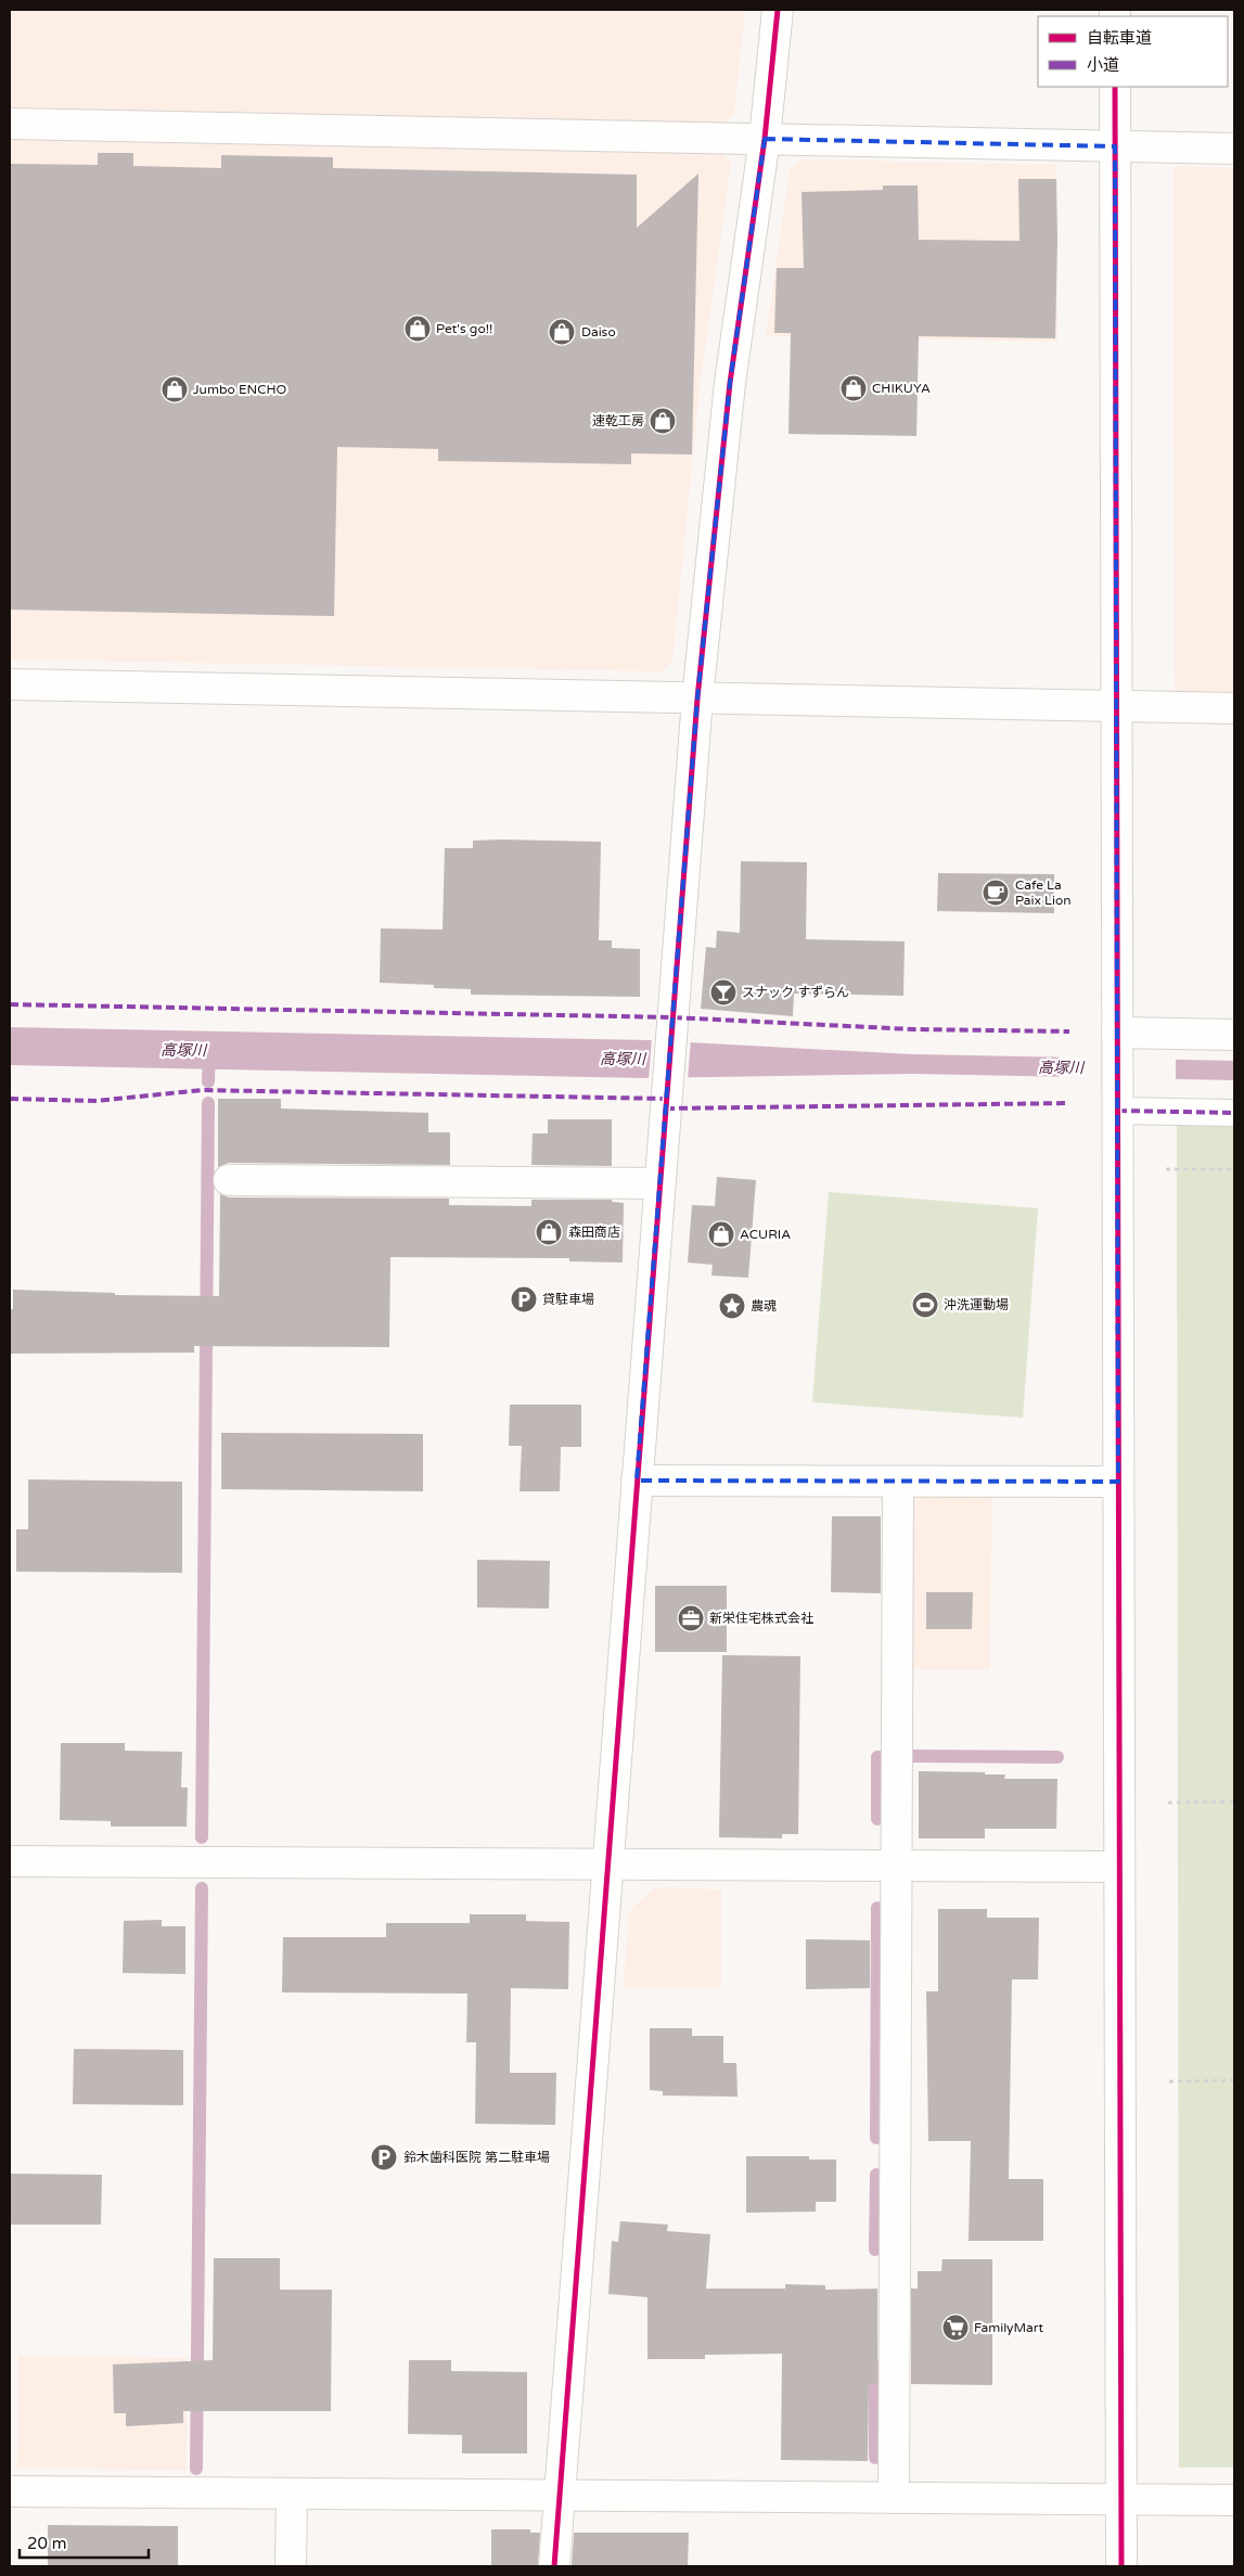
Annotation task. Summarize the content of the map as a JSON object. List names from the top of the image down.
{
  "water": ["高塚川"],
  "places": {
    "shop": [
      "Pet's go!!",
      "Daiso",
      "CHIKUYA",
      "Jumbo ENCHO",
      "速乾工房",
      "森田商店",
      "ACURIA"
    ],
    "cafe": ["Cafe La Paix Lion"],
    "bar": ["スナック すずらん"],
    "parking": ["貸駐車場", "鈴木歯科医院 第二駐車場"],
    "sports": ["沖洗運動場"],
    "place": ["農魂"],
    "office": ["新栄住宅株式会社"],
    "supermarket": ["FamilyMart"]
  },
  "legend": ["自転車道", "小道"],
  "scale_bar": "20 m"
}
